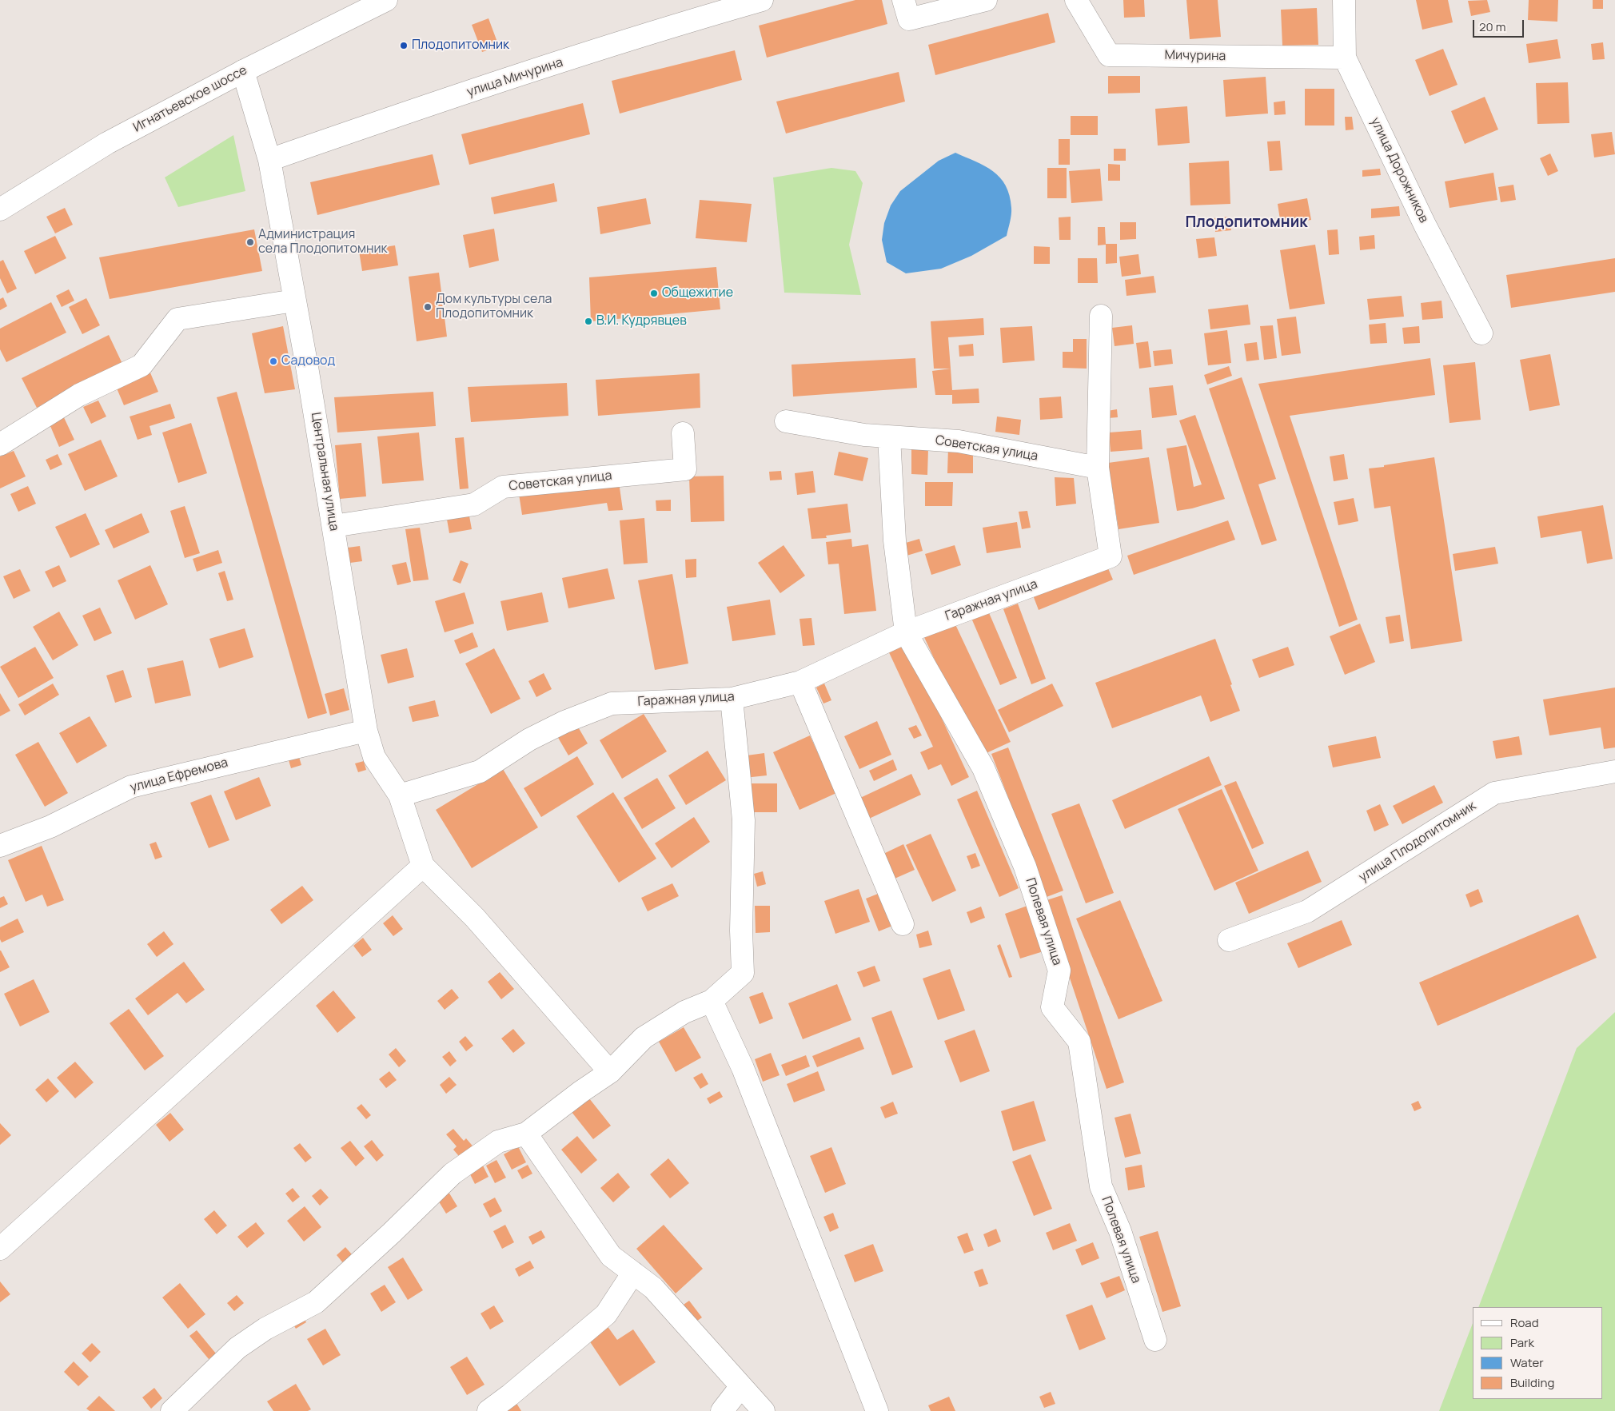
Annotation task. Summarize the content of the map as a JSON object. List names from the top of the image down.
{
  "streets": {
    "street": [
      "Мичурина",
      "улица Мичурина",
      "Игнатьевское шоссе",
      "улица Дорожников",
      "Советская улица",
      "Центральная улица",
      "Гаражная улица",
      "улица Ефремова",
      "улица Плодопитомник",
      "Полевая улица"
    ]
  },
  "crossings": [
    ["Мичурина", "улица Дорожников"],
    ["улица Мичурина", "Центральная улица"],
    ["Игнатьевское шоссе", "Центральная улица"],
    ["Советская улица", "Центральная улица"],
    ["Советская улица", "Гаражная улица"],
    ["Центральная улица", "Гаражная улица"],
    ["Центральная улица", "улица Ефремова"],
    ["Гаражная улица", "Полевая улица"]
  ],
  "districts": ["Плодопитомник"],
  "places": [
    "Плодопитомник",
    "Администрация села Плодопитомник",
    "Общежитие",
    "Дом культуры села Плодопитомник",
    "В.И. Кудрявцев",
    "Садовод"
  ],
  "legend": [
    "Road",
    "Park",
    "Water",
    "Building"
  ],
  "scale_bar": "20 m"
}
